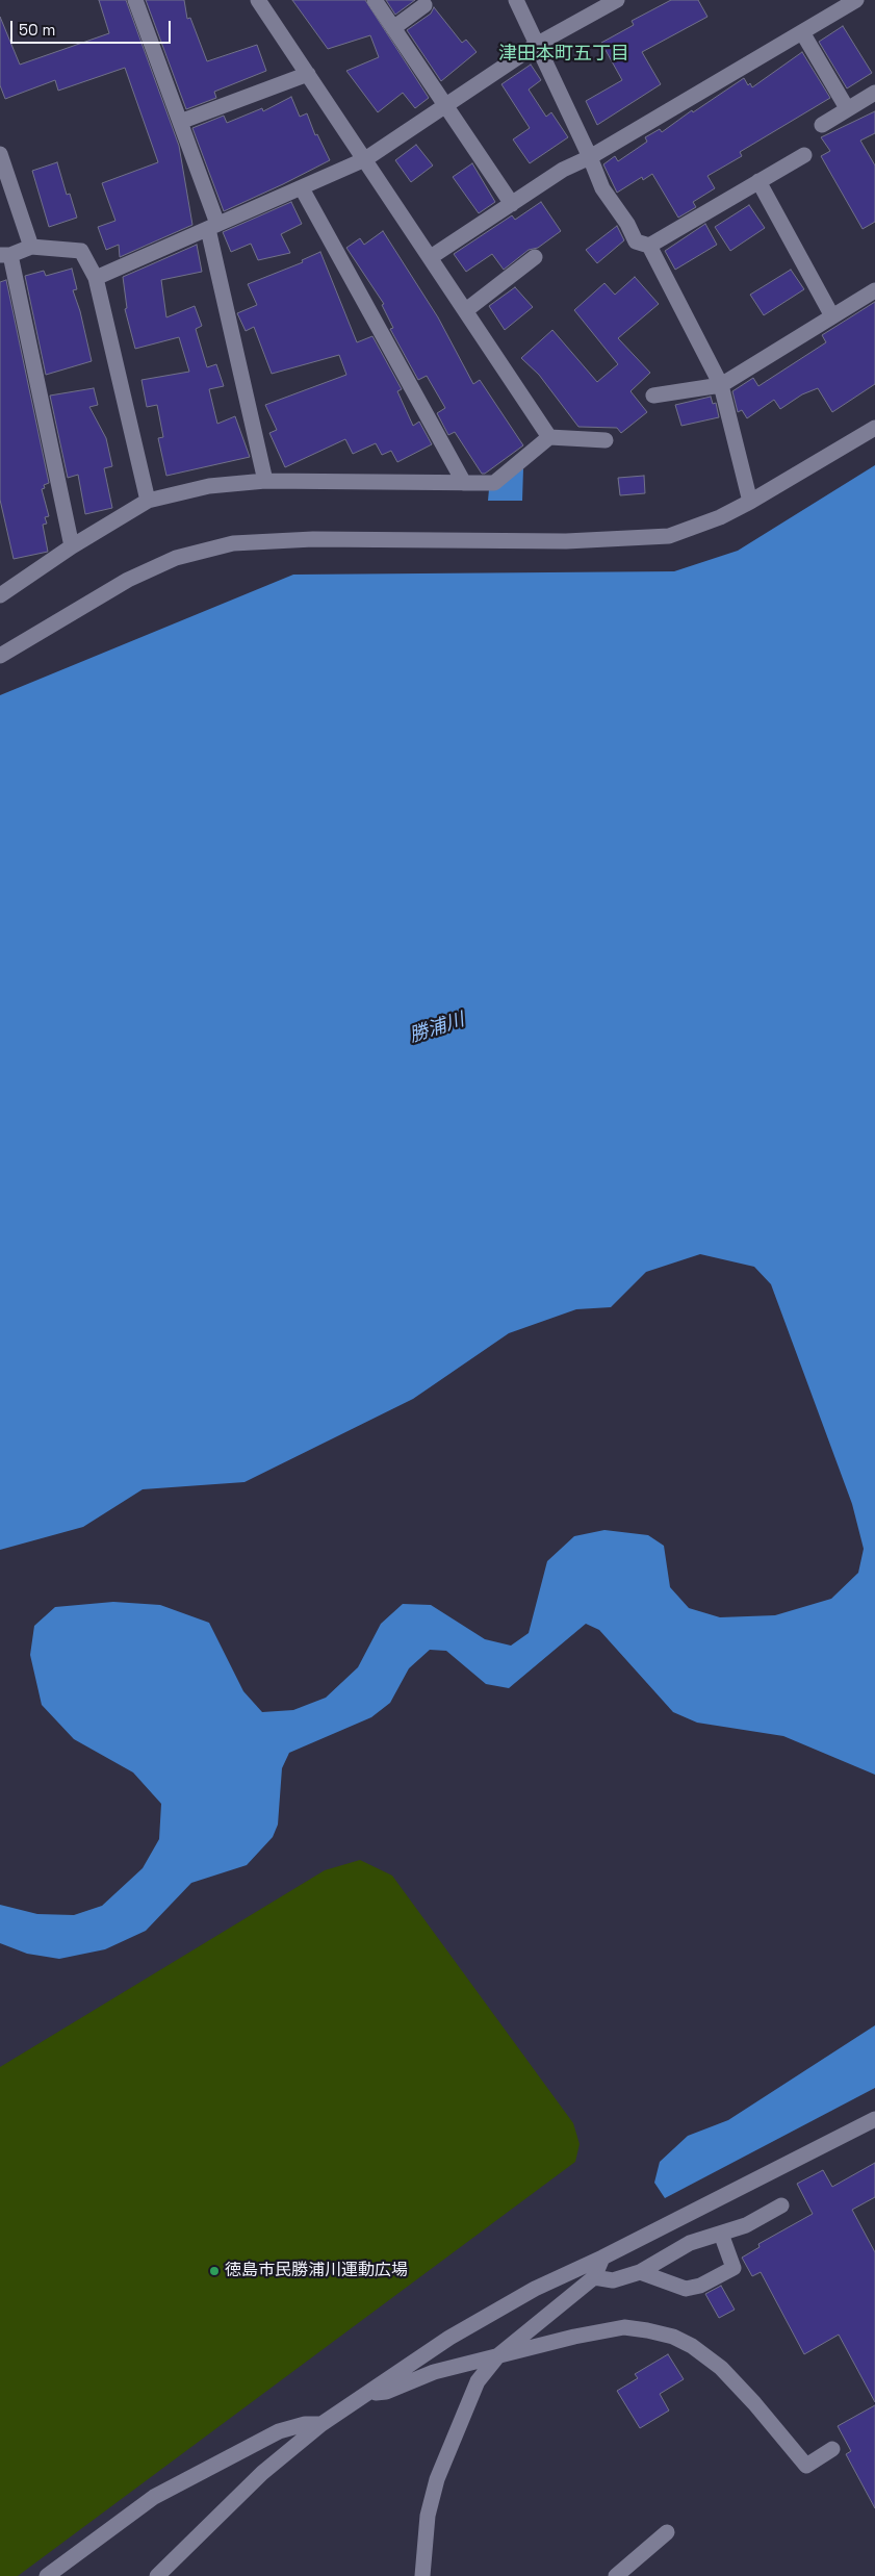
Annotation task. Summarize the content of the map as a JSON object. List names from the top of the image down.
{
  "districts": ["津田本町五丁目"],
  "water": ["勝浦川"],
  "places": ["徳島市民勝浦川運動広場"],
  "scale_bar": "50 m"
}
